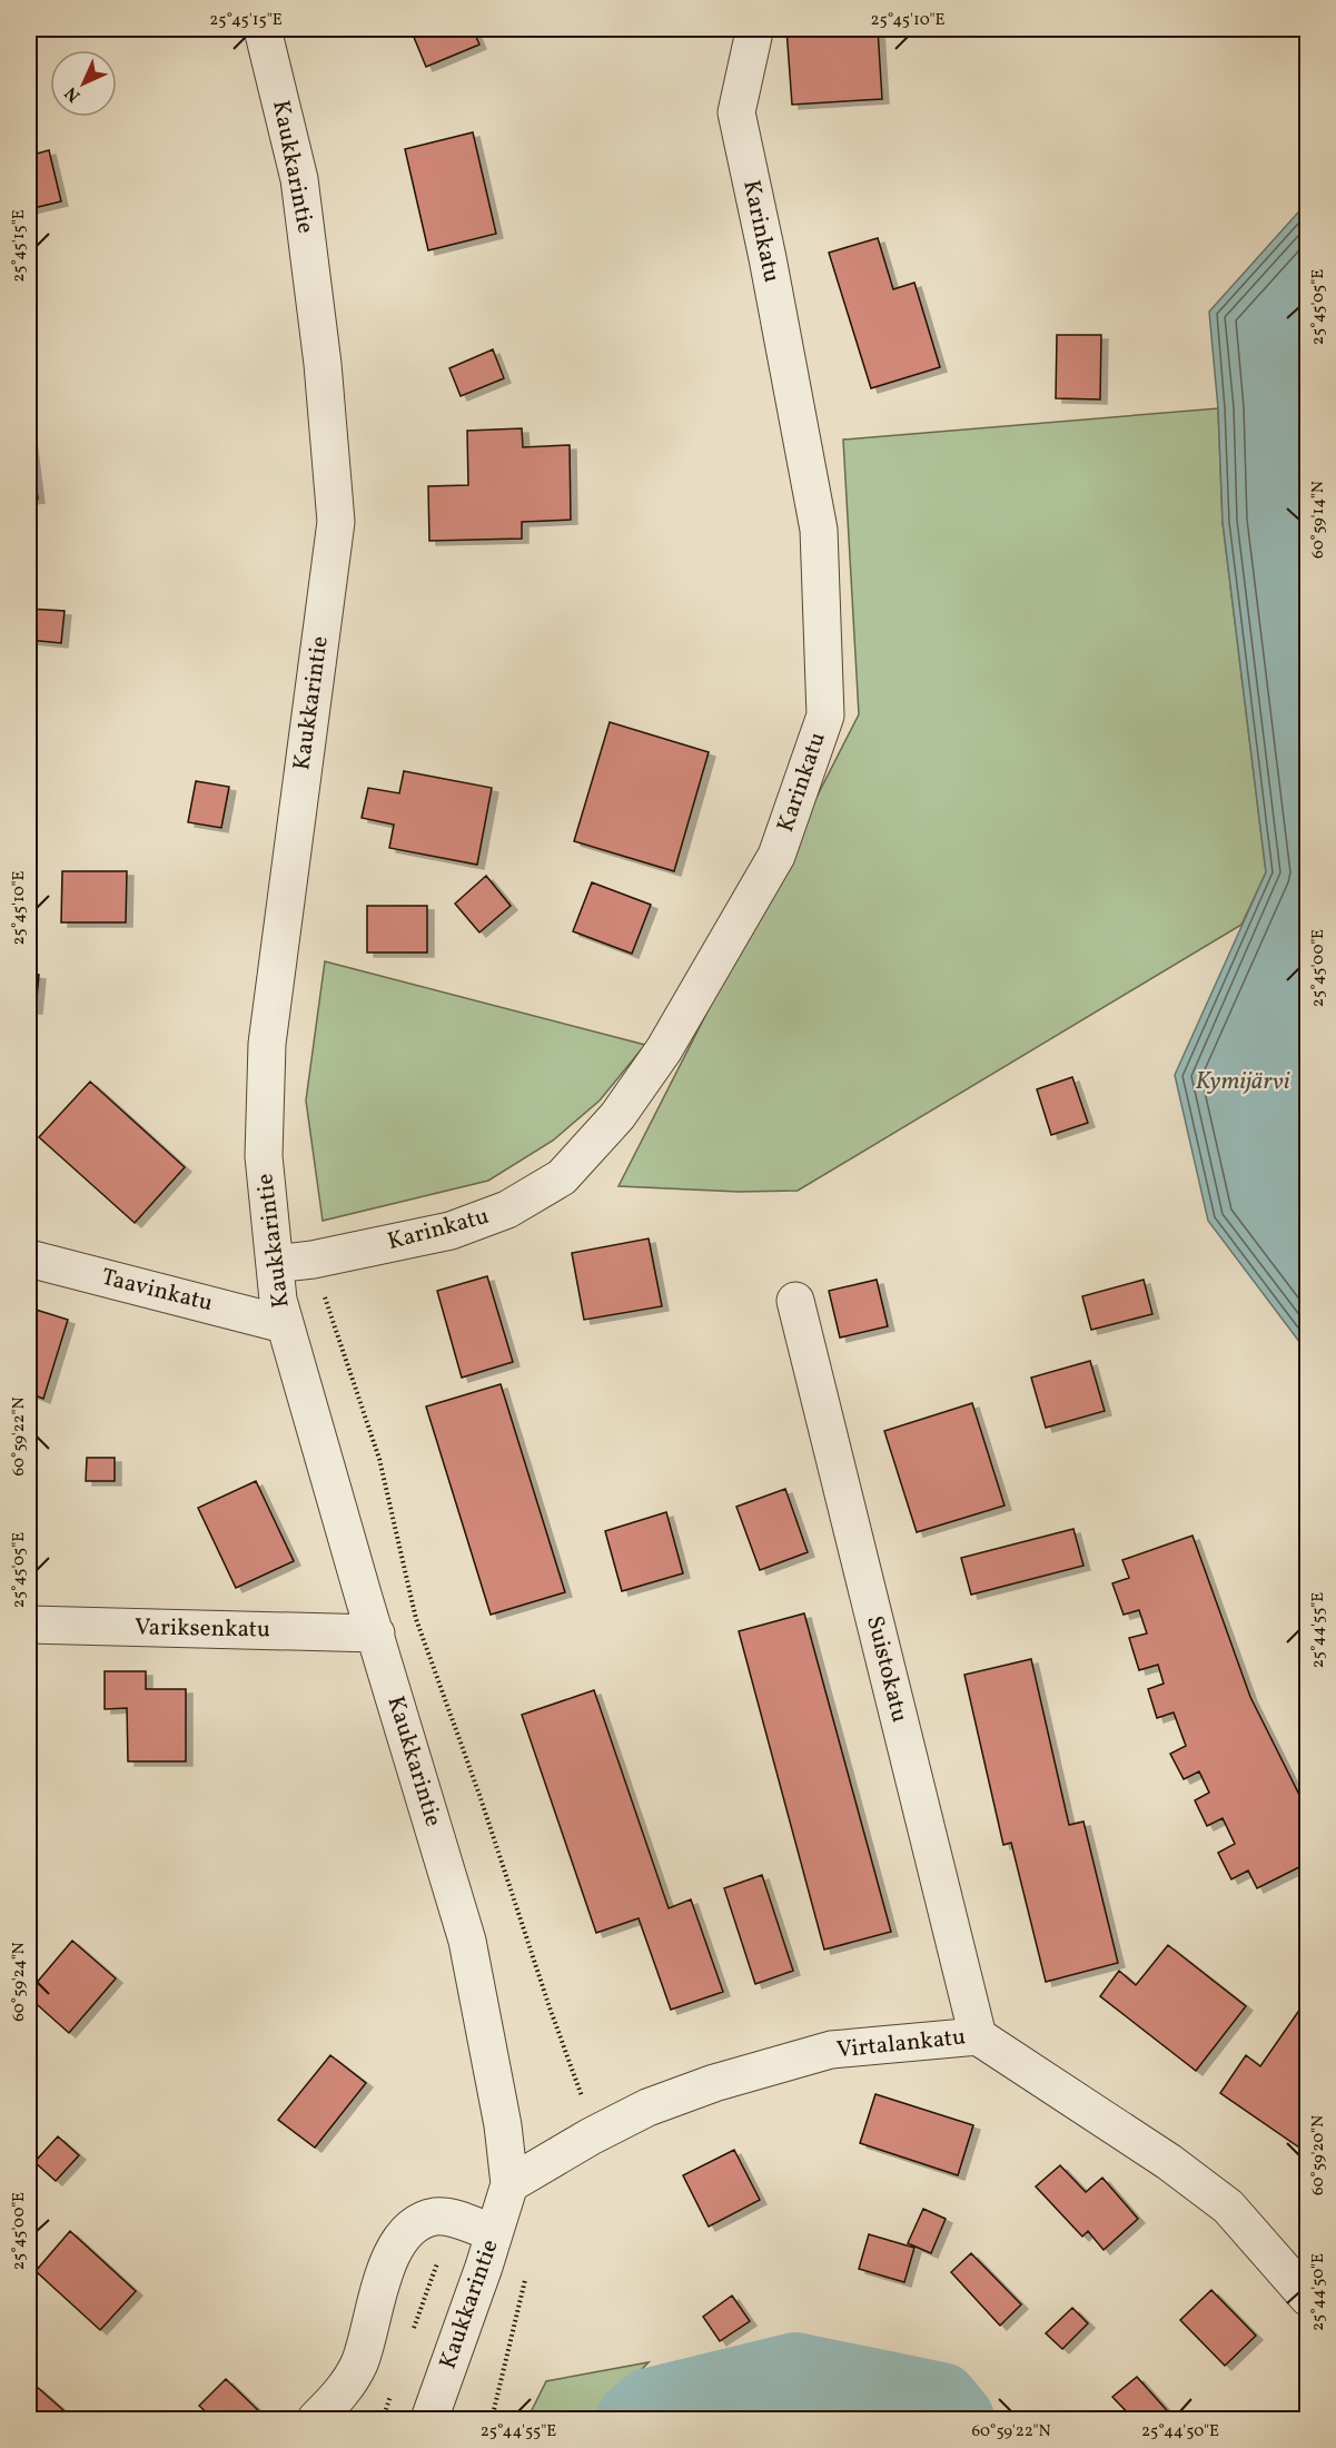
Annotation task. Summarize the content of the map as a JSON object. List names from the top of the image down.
{
  "streets": {
    "street": [
      "Kaukkarintie",
      "Karinkatu",
      "Taavinkatu",
      "Variksenkatu",
      "Suistokatu",
      "Virtalankatu"
    ]
  },
  "crossings": [
    ["Kaukkarintie", "Karinkatu"],
    ["Kaukkarintie", "Taavinkatu"],
    ["Kaukkarintie", "Variksenkatu"],
    ["Kaukkarintie", "Virtalankatu"],
    ["Suistokatu", "Virtalankatu"]
  ],
  "water": ["Kymijärvi"],
  "north": "bottom left",
  "coordinates": [
    "25°45'15\"E",
    "25°45'10\"E",
    "25°45'05\"E",
    "60°59'14\"N",
    "25°45'00\"E",
    "60°59'22\"N",
    "25°44'55\"E",
    "60°59'24\"N",
    "60°59'20\"N",
    "25°44'50\"E"
  ]
}
